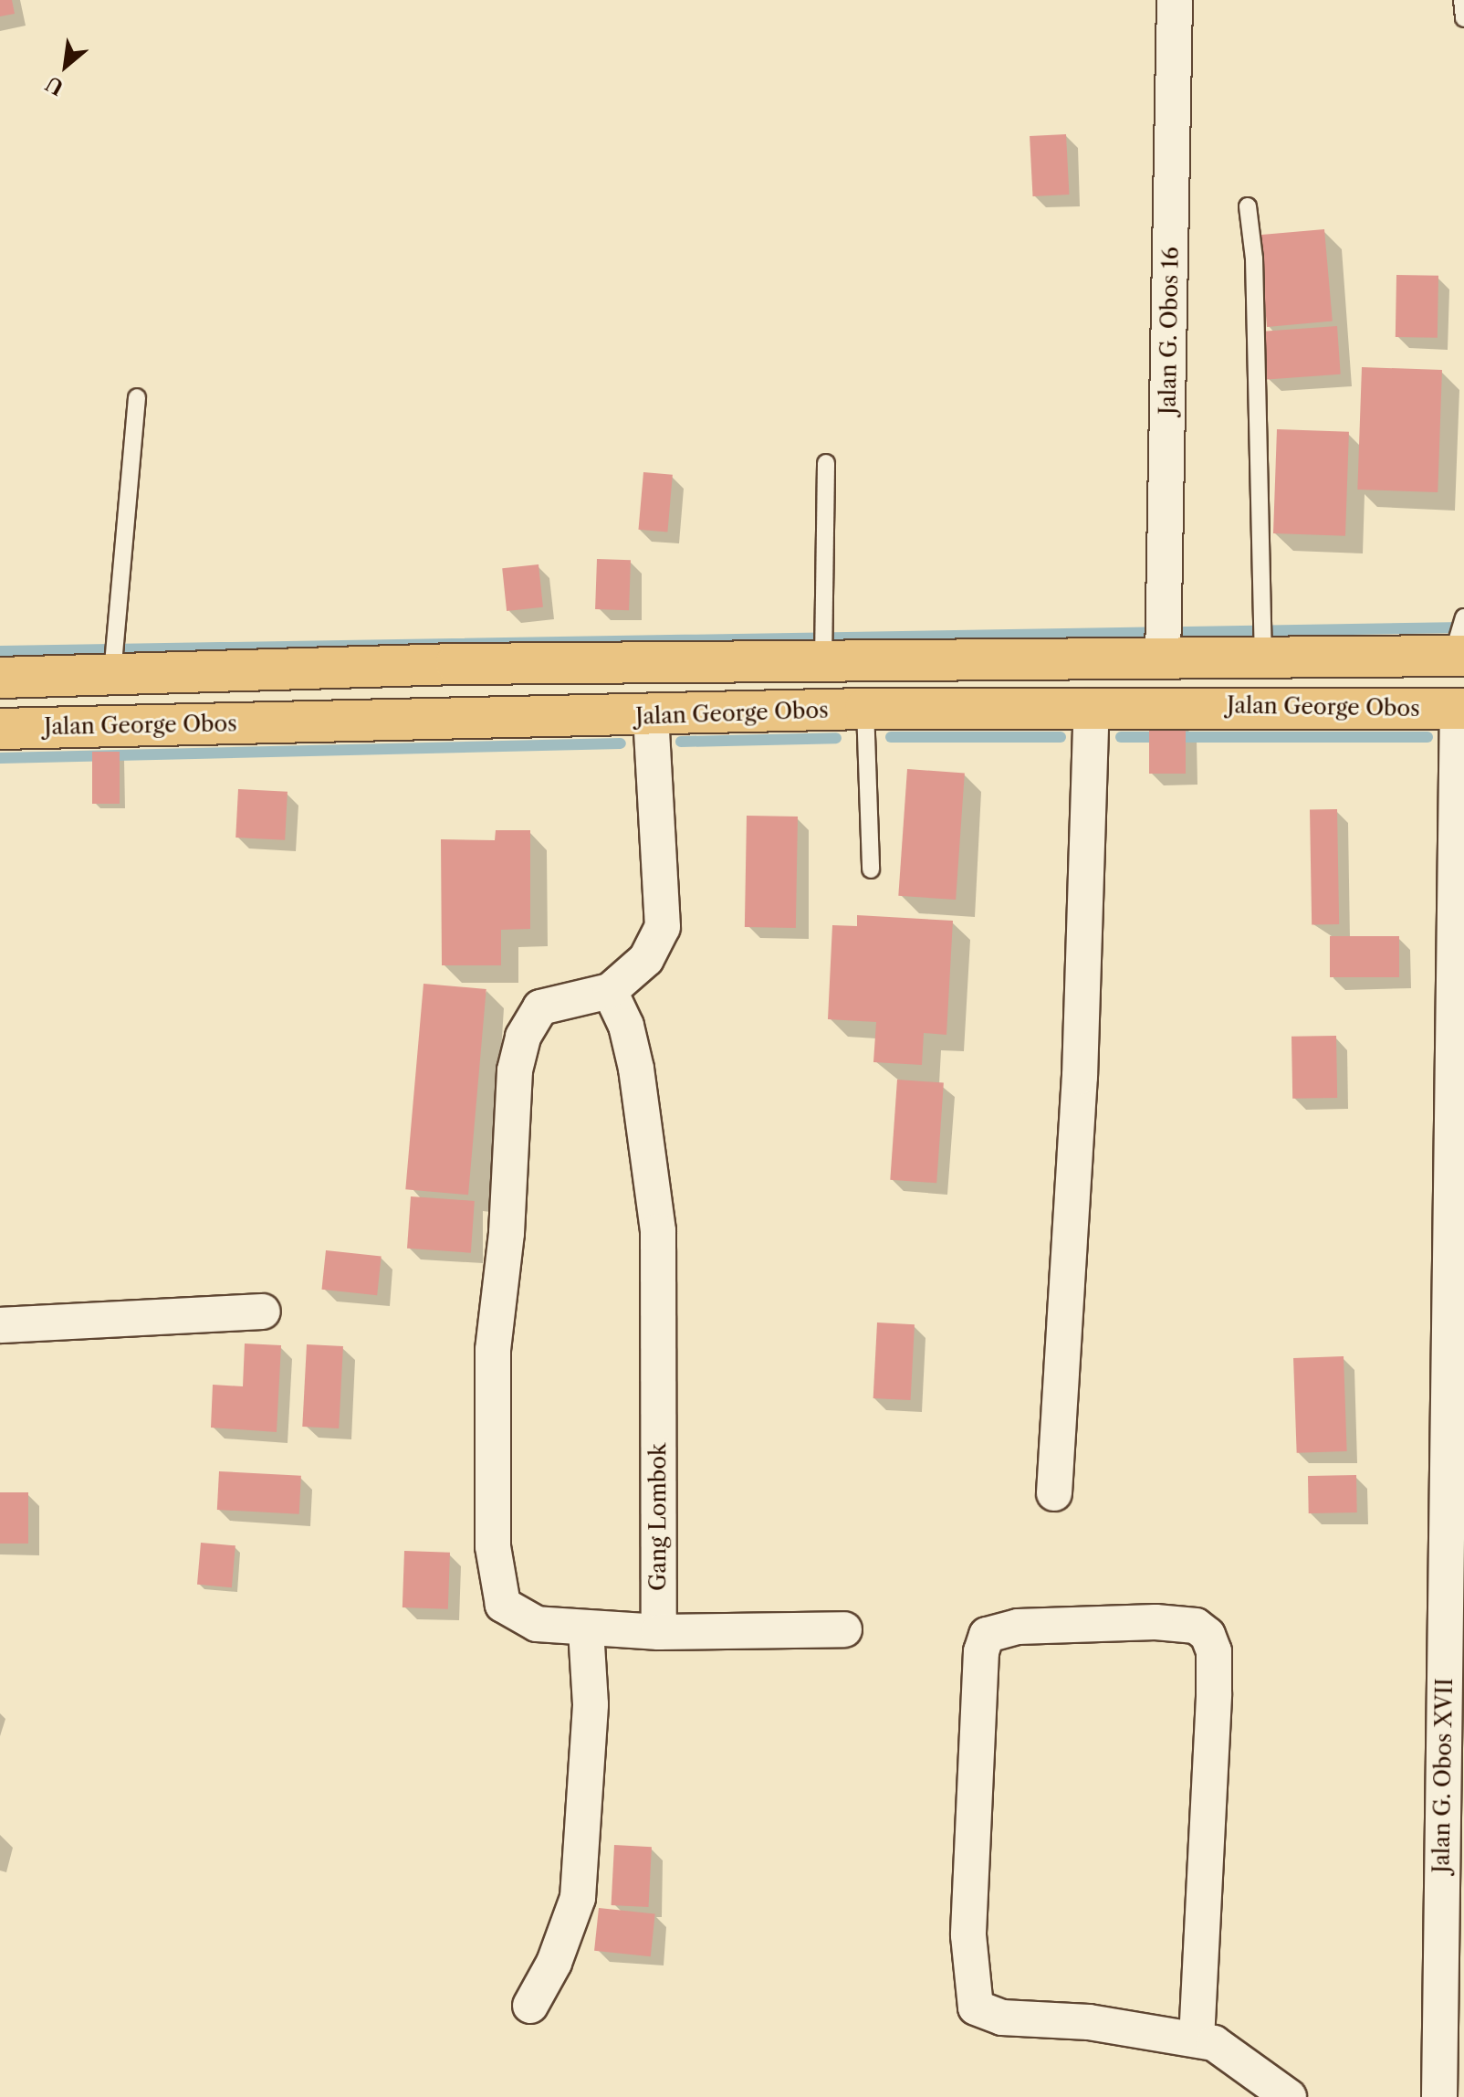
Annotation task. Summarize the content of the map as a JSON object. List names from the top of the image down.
{
  "streets": {
    "main road": ["Jalan George Obos"],
    "street": ["Jalan G. Obos 16", "Gang Lombok", "Jalan G. Obos XVII"]
  },
  "crossings": [
    ["Jalan G. Obos 16", "Jalan George Obos"],
    ["Jalan George Obos", "Jalan G. Obos XVII"]
  ],
  "north": "bottom left"
}
